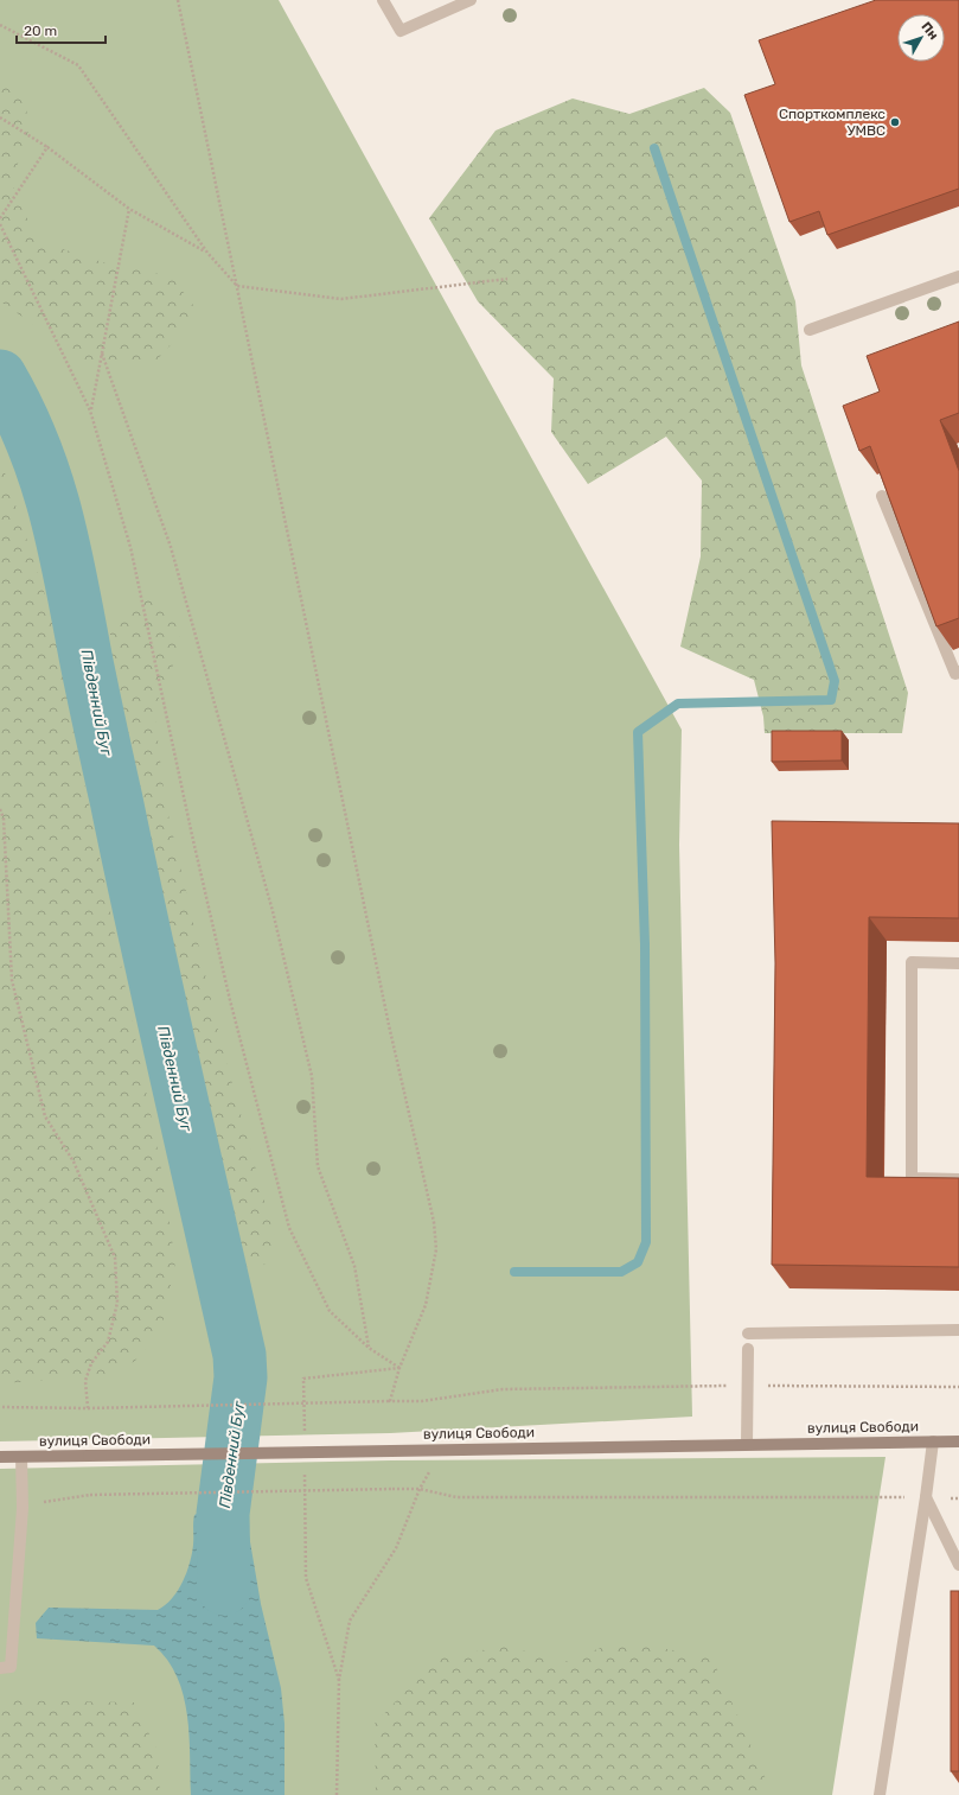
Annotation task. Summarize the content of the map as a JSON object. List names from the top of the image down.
{
  "streets": {
    "main road": ["вулиця Свободи"]
  },
  "water": ["Південний Буг"],
  "places": ["Спорткомплекс УМВС"],
  "scale_bar": "20 m",
  "north": "top right"
}
